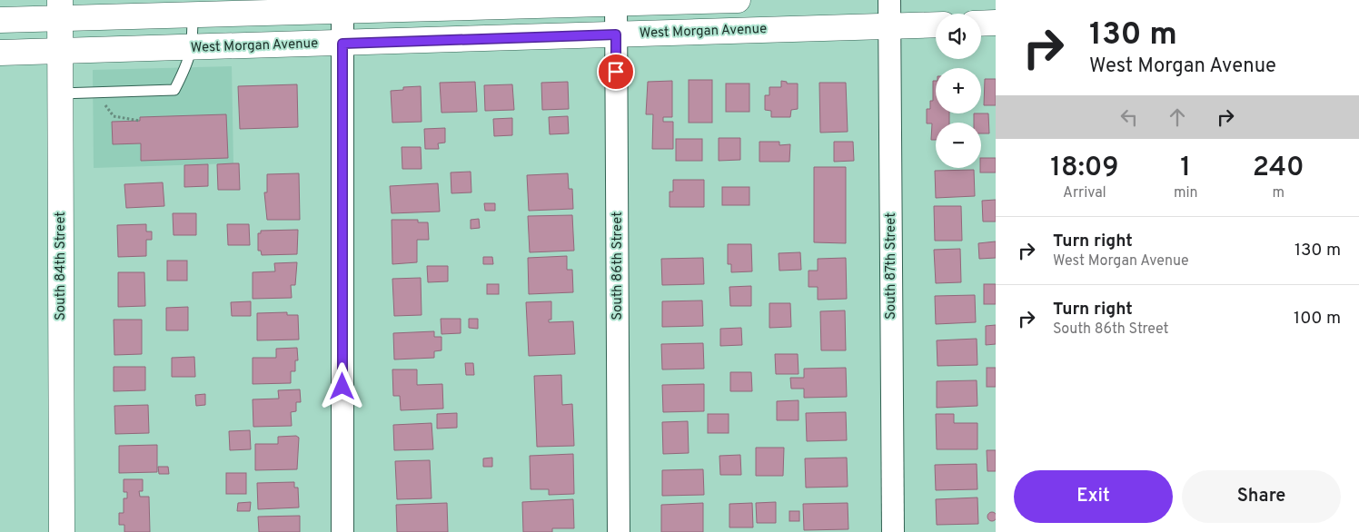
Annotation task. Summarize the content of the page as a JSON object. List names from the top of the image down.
{
  "streets": {
    "street": [
      "West Morgan Avenue",
      "South 84th Street",
      "South 86th Street",
      "South 87th Street"
    ]
  },
  "crossings": [
    ["West Morgan Avenue", "South 84th Street"],
    ["West Morgan Avenue", "South 86th Street"],
    ["West Morgan Avenue", "South 87th Street"]
  ],
  "page": {
    "turn": ["130 m", "West Morgan Avenue"],
    "map_buttons": ["+", "−"],
    "eta": [
      "18:09",
      "Arrival",
      "1",
      "min",
      "240",
      "m"
    ],
    "list": [
      {
        "name": "Turn right",
        "note": "West Morgan Avenue",
        "value": "130 m"
      },
      {
        "name": "Turn right",
        "note": "South 86th Street",
        "value": "100 m"
      }
    ],
    "buttons": ["Exit", "Share"]
  }
}
